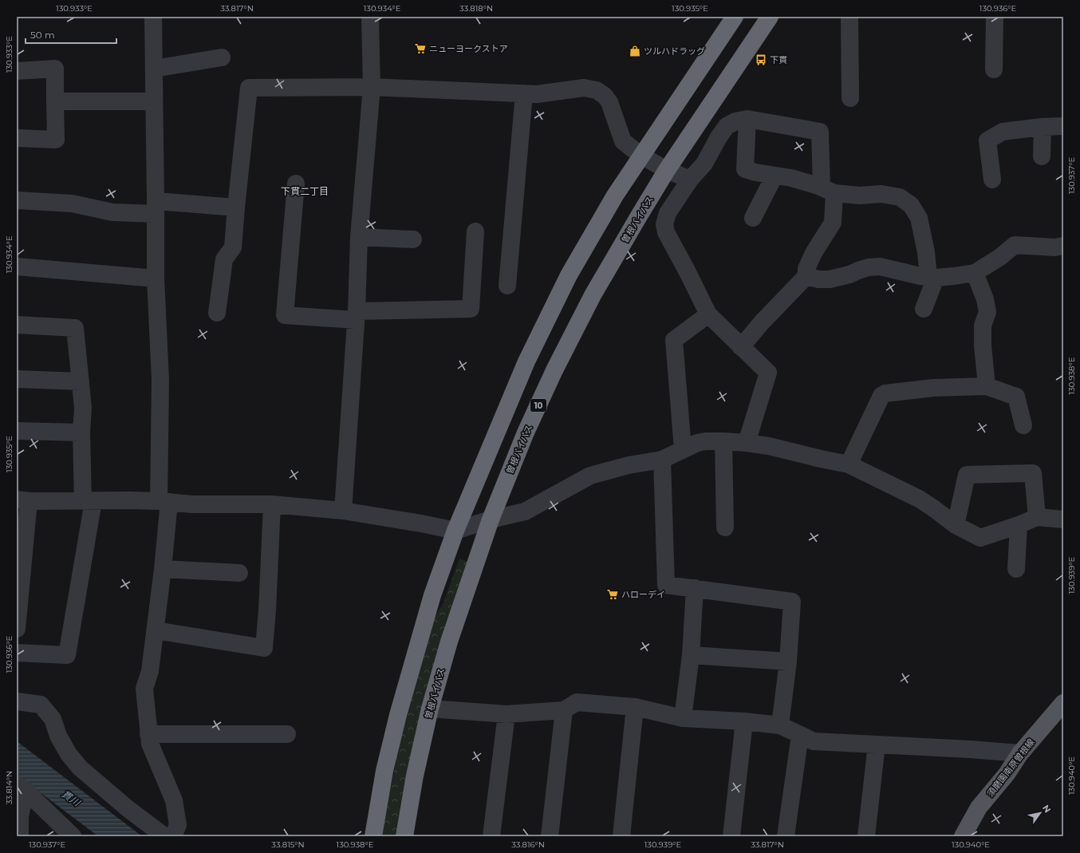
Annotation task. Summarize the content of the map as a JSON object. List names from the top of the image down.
{
  "streets": {
    "highway": ["曽根バイパス", "10"],
    "main road": ["須磨園南原曽根線"]
  },
  "districts": ["下貫二丁目"],
  "water": ["貫川"],
  "places": {
    "supermarket": ["ニューヨークストア", "ハローデイ"],
    "shop": ["ツルハドラッグ"],
    "bus stop": ["下貫"]
  },
  "scale_bar": "50 m",
  "north": "top right",
  "coordinates": [
    "130.933°E",
    "33.817°N",
    "130.934°E",
    "33.818°N",
    "130.935°E",
    "130.936°E",
    "130.937°E",
    "130.938°E",
    "130.939°E",
    "130.940°E",
    "33.814°N",
    "33.815°N",
    "33.816°N"
  ]
}
